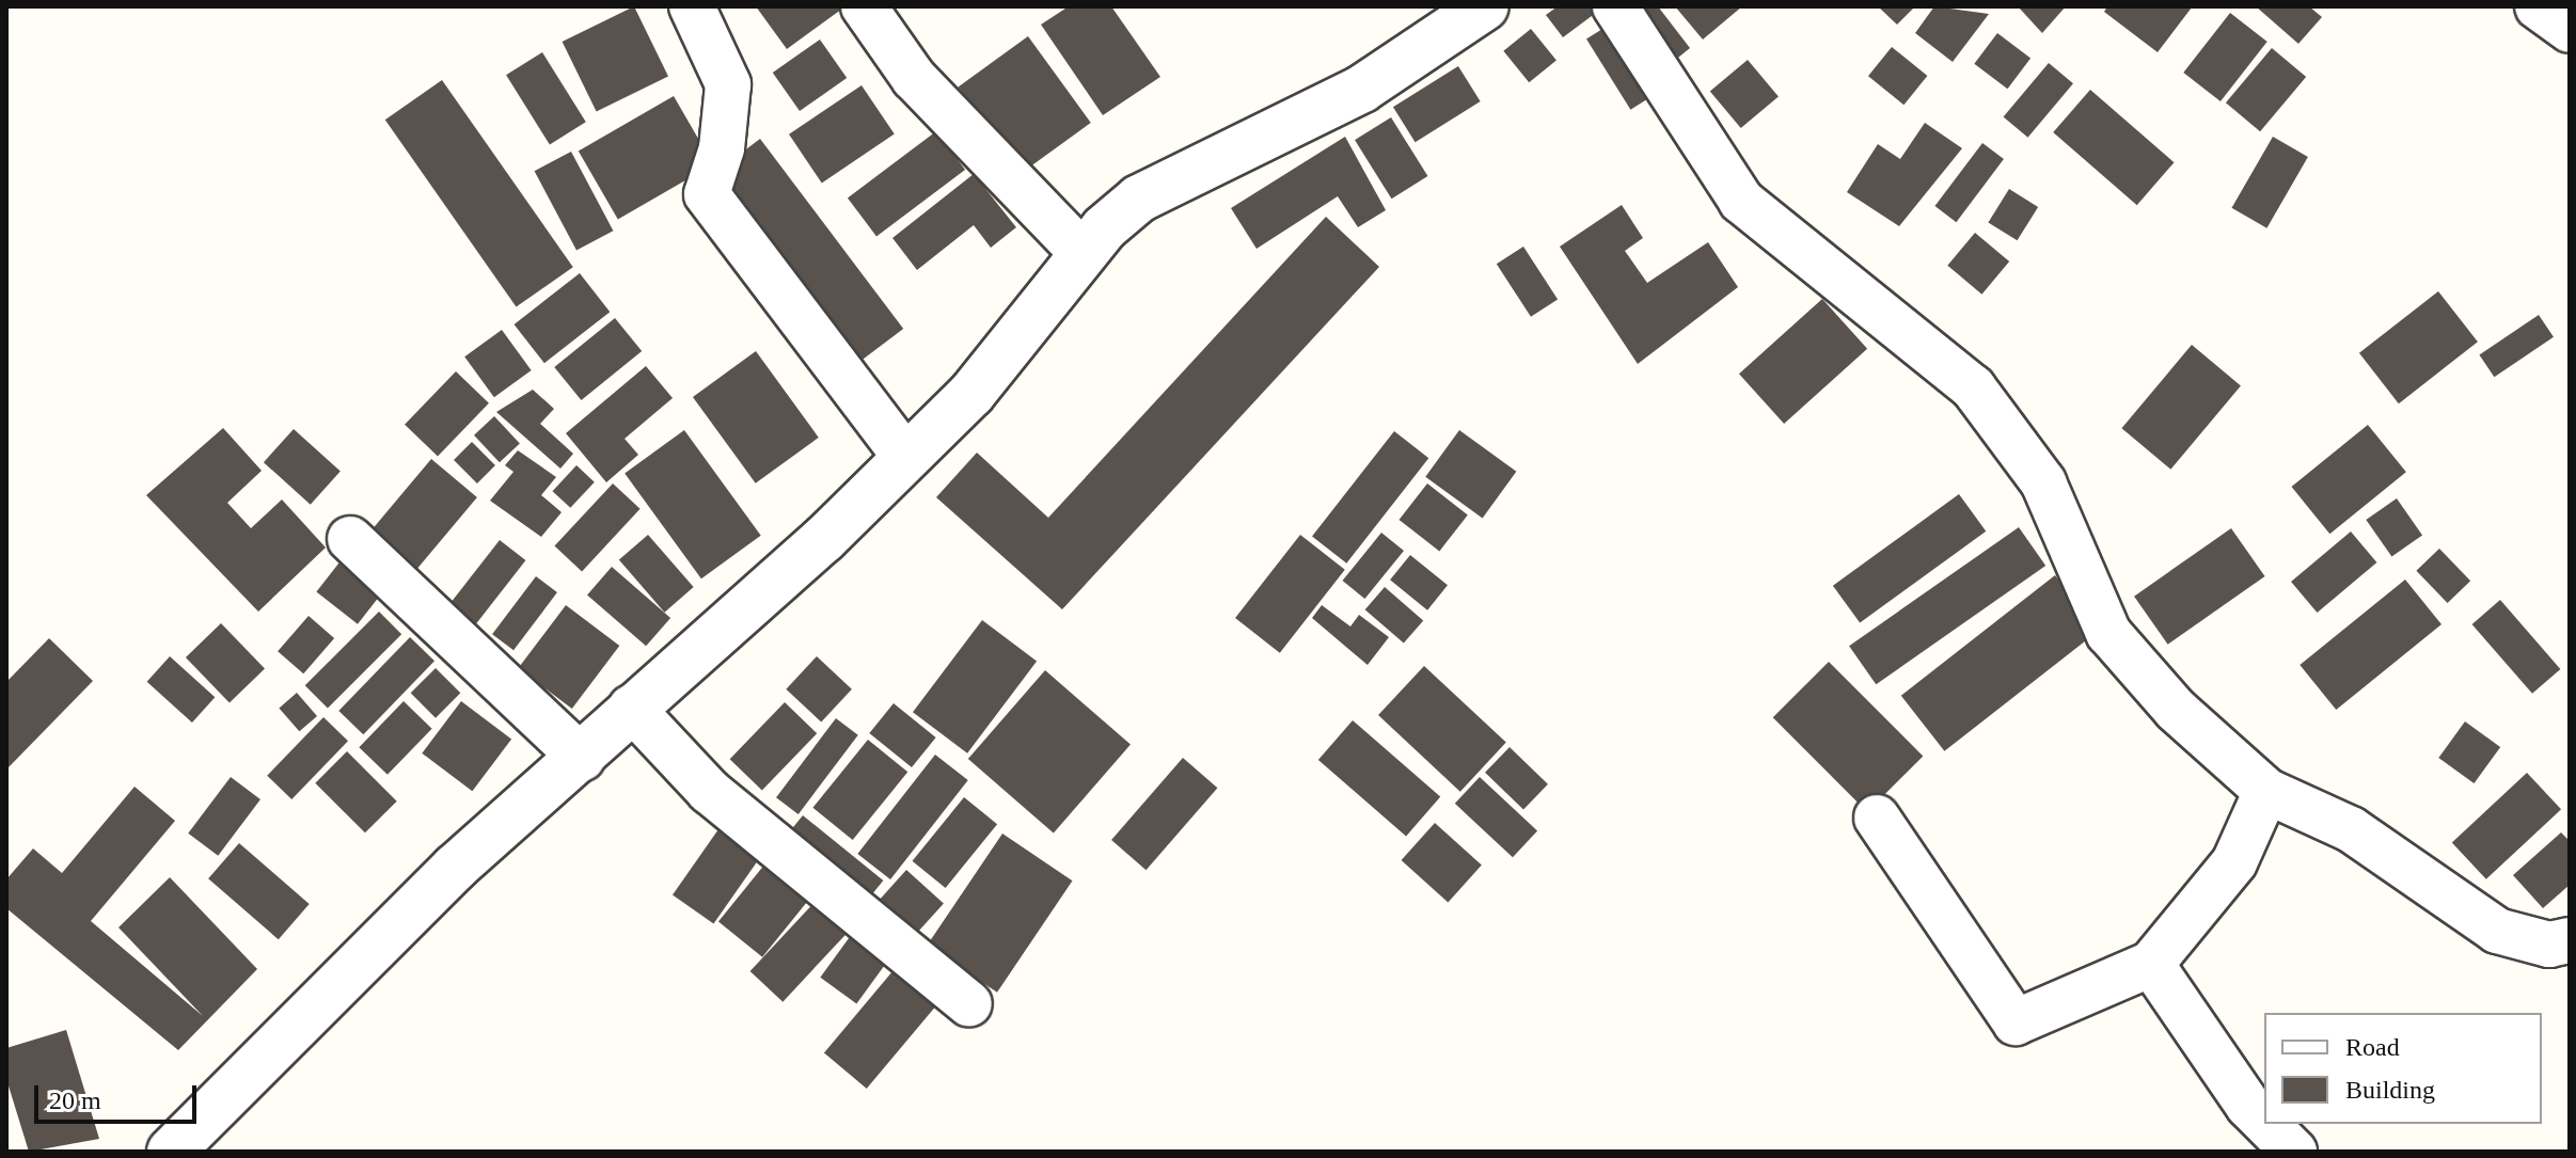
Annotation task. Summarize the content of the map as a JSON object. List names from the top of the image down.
{
  "legend": ["Road", "Building"],
  "scale_bar": "20 m"
}
